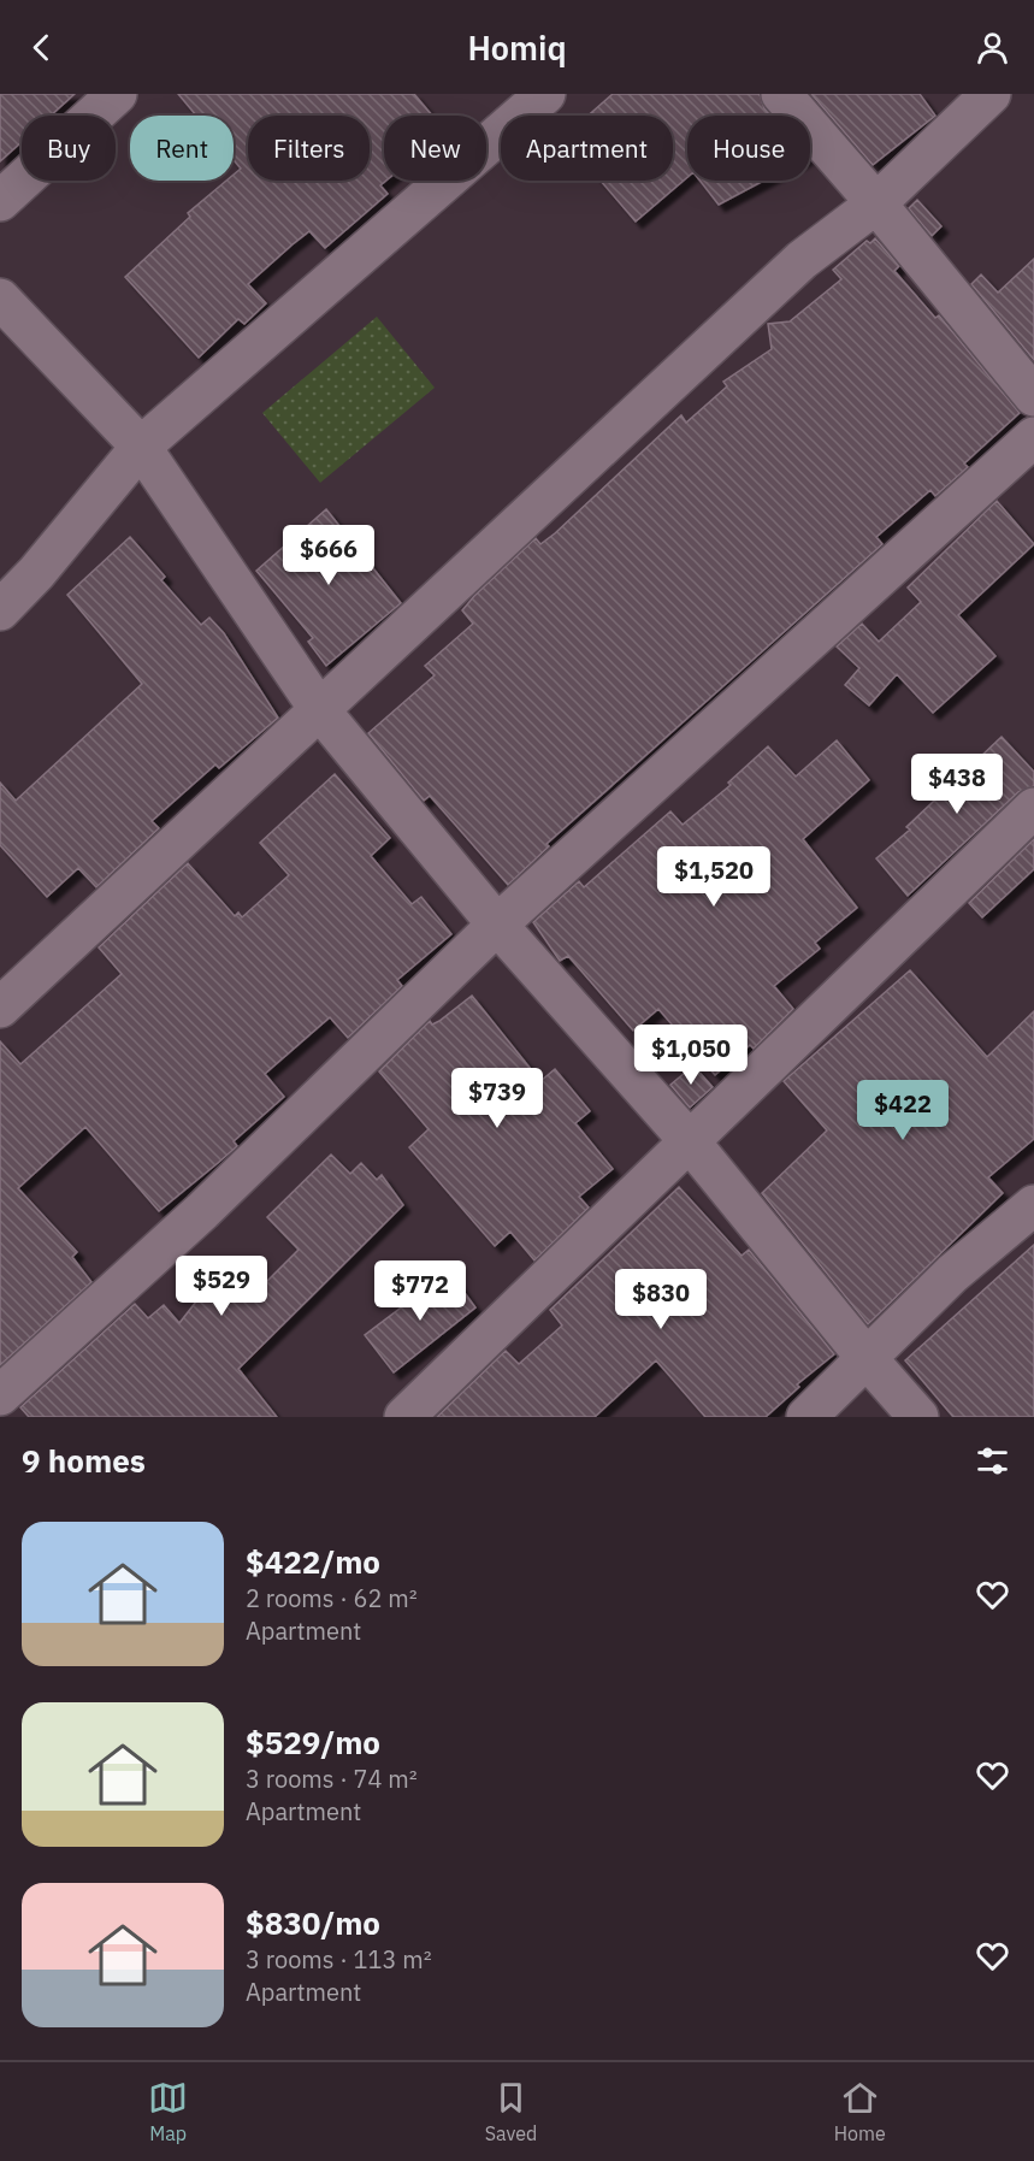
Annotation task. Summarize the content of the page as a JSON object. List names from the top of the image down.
{
  "page": {
    "header": "Homiq",
    "chip": [
      "Buy",
      "Rent",
      "Filters",
      "New",
      "Apartment",
      "House"
    ],
    "price": [
      "$666",
      "$438",
      "$1,520",
      "$1,050",
      "$739",
      "$422",
      "$529",
      "$772",
      "$830"
    ],
    "heading": "9 homes",
    "list": [
      {
        "name": "$422/mo",
        "note": "2 rooms · 62 m² · Apartment"
      },
      {
        "name": "$529/mo",
        "note": "3 rooms · 74 m² · Apartment"
      },
      {
        "name": "$830/mo",
        "note": "3 rooms · 113 m² · Apartment"
      }
    ],
    "tabs": ["Map", "Saved", "Home"]
  }
}
